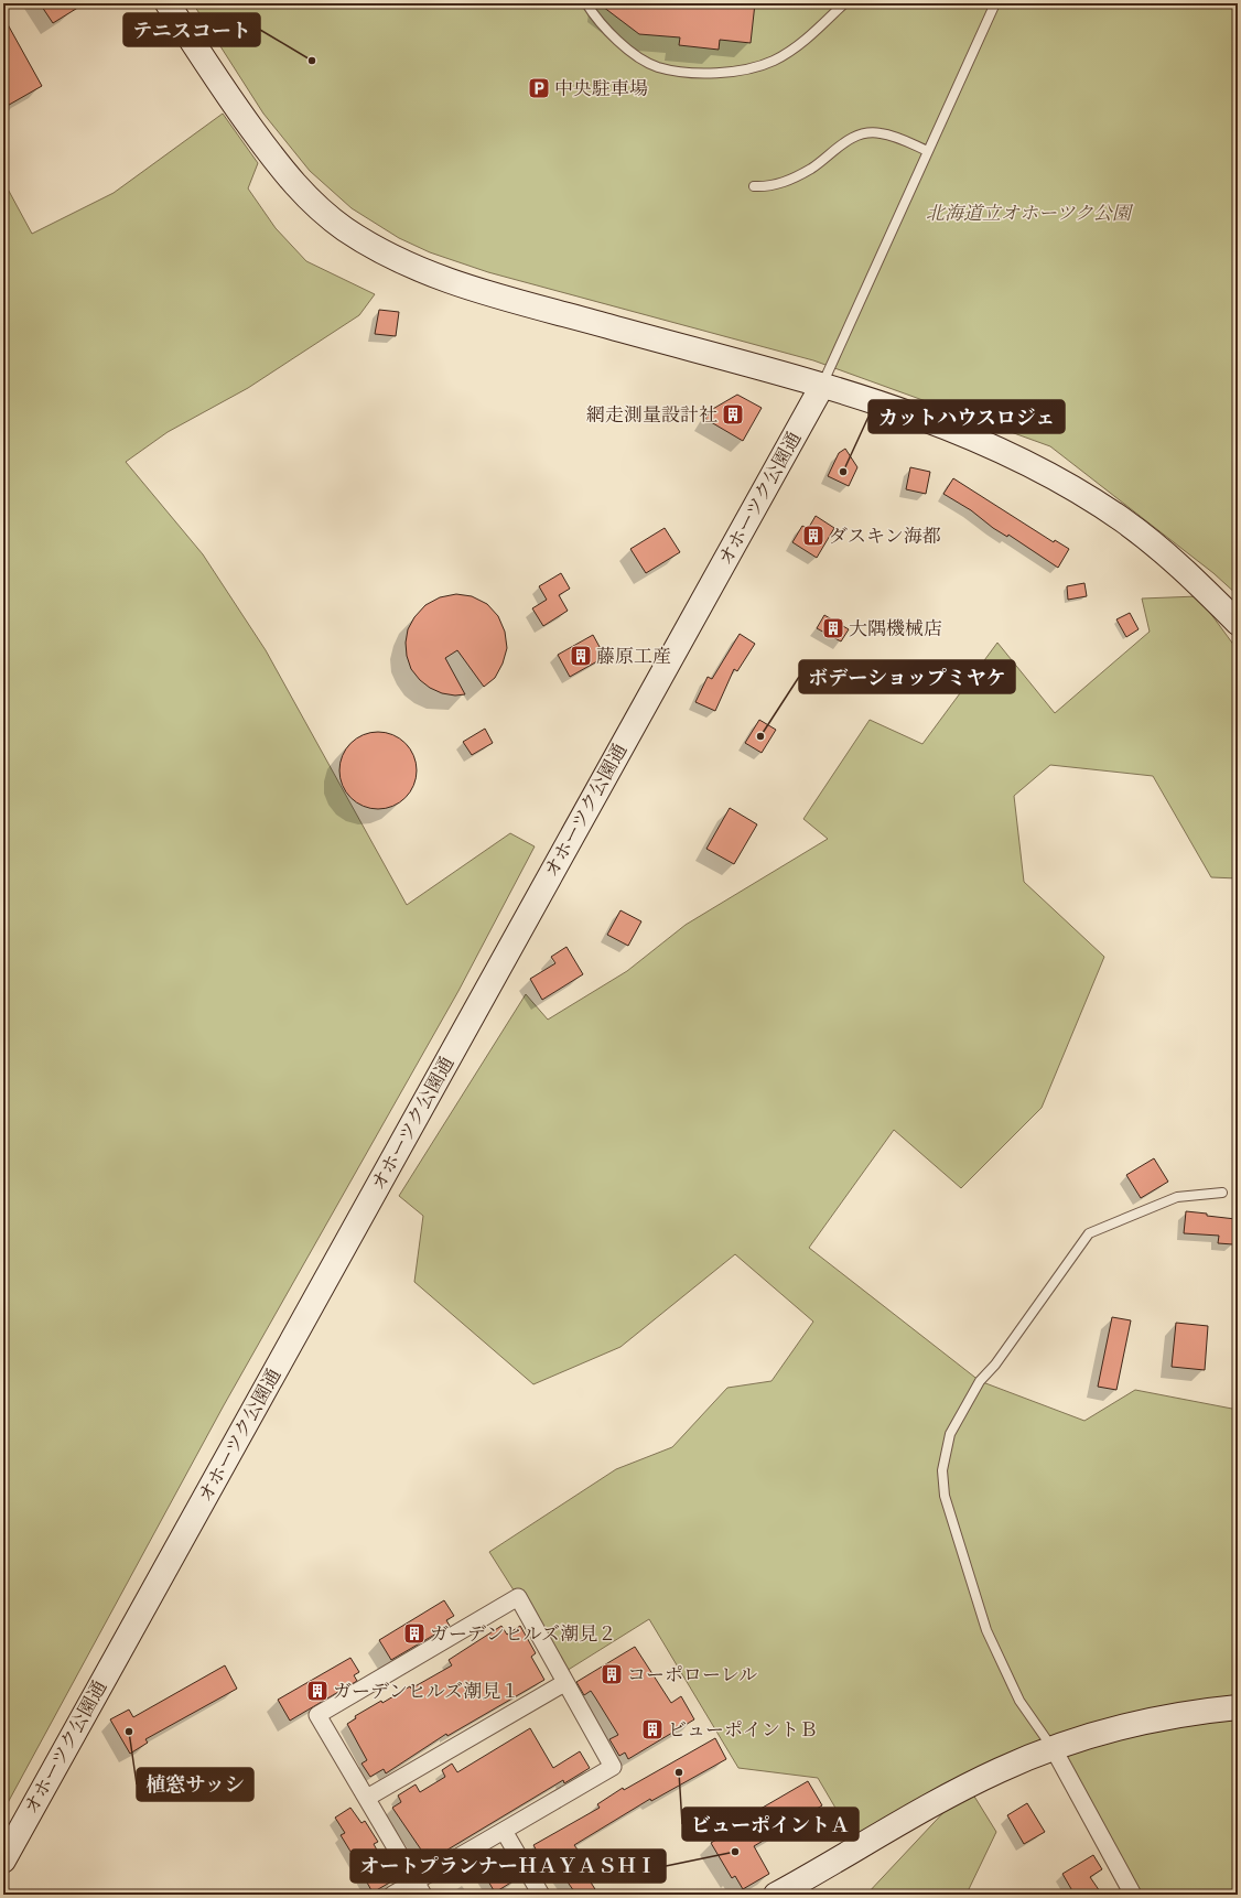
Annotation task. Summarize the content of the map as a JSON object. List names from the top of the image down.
{
  "streets": {
    "street": ["オホーツク公園通"]
  },
  "parks": ["北海道立オホーツク公園"],
  "places": {
    "other": [
      "テニスコート",
      "カットハウスロジェ",
      "ボデーショップミヤケ",
      "植窓サッシ",
      "ビューポイントＡ",
      "オートプランナーＨＡＹＡＳＨＩ"
    ],
    "parking": ["中央駐車場"],
    "building": [
      "網走測量設計社",
      "ダスキン海都",
      "大隅機械店",
      "藤原工産",
      "ガーデンヒルズ潮見２",
      "コーポローレル",
      "ガーデンヒルズ潮見１",
      "ビューポイントＢ"
    ]
  }
}
